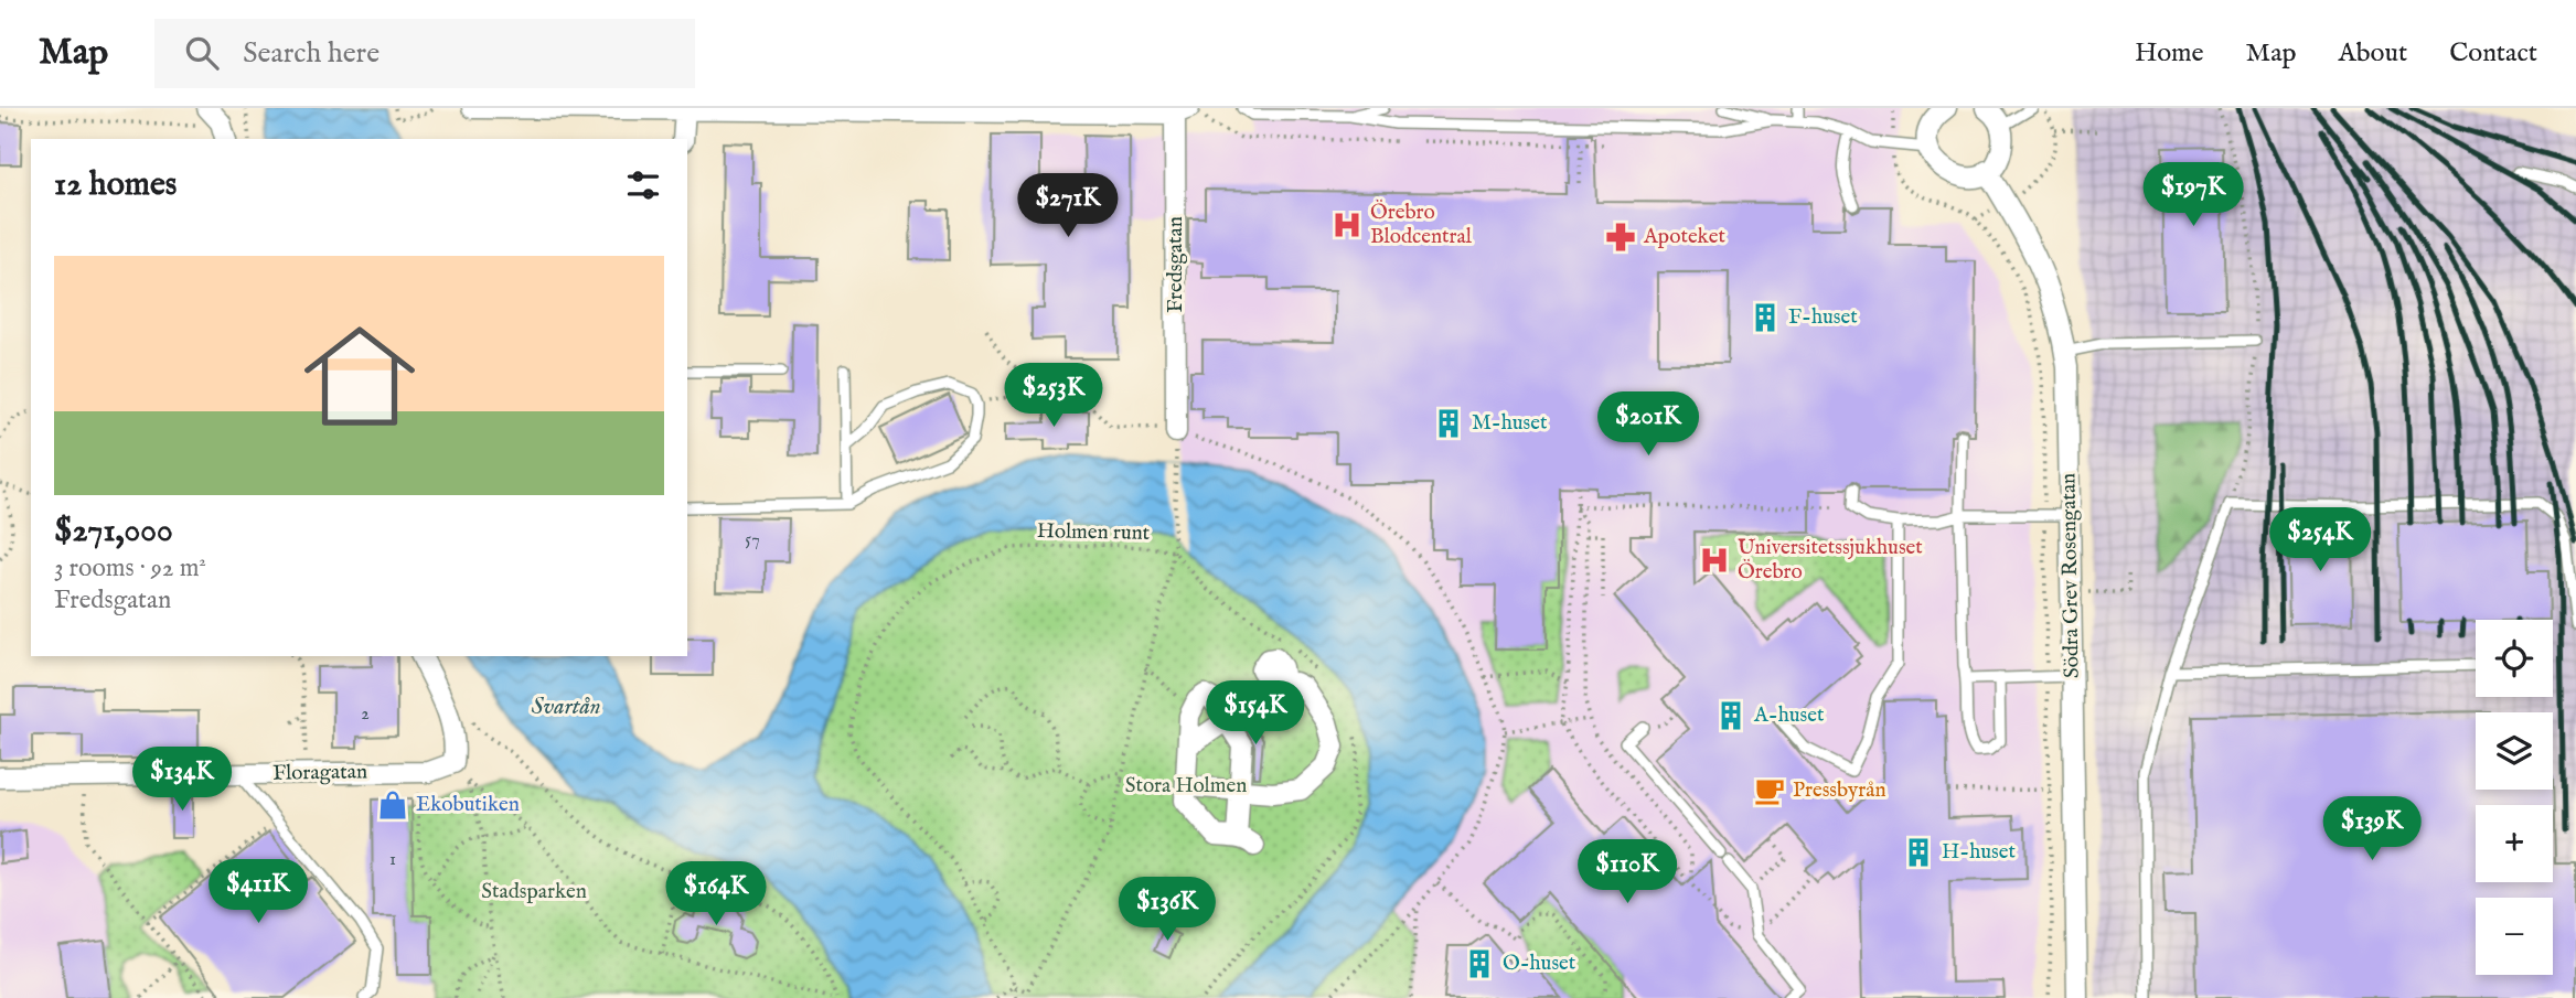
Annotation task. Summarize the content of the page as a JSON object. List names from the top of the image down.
{
  "streets": {
    "street": ["Fredsgatan", "Södra Grev Rosengatan", "Floragatan"],
    "path": ["Holmen runt"]
  },
  "water": ["Svartån"],
  "parks": ["Stora Holmen", "Stadsparken"],
  "places": {
    "hospital": ["Örebro Blodcentral", "Universitetssjukhuset Örebro"],
    "pharmacy": ["Apoteket"],
    "building": [
      "F-huset",
      "M-huset",
      "A-huset",
      "H-huset",
      "O-huset"
    ],
    "cafe": ["Pressbyrån"],
    "shop": ["Ekobutiken"]
  },
  "house_numbers": ["57", "2", "1"],
  "page": {
    "header": "Map",
    "search": "Search here",
    "nav": [
      "Home",
      "Map",
      "About",
      "Contact"
    ],
    "heading": "12 homes",
    "price": [
      "$197K",
      "$271K",
      "$253K",
      "$201K",
      "$254K",
      "$154K",
      "$134K",
      "$139K",
      "$110K",
      "$411K",
      "$164K",
      "$136K"
    ],
    "list": [
      {
        "name": "$271,000",
        "note": "3 rooms · 92 m² · Fredsgatan"
      }
    ],
    "map_buttons": ["+", "−"]
  }
}
